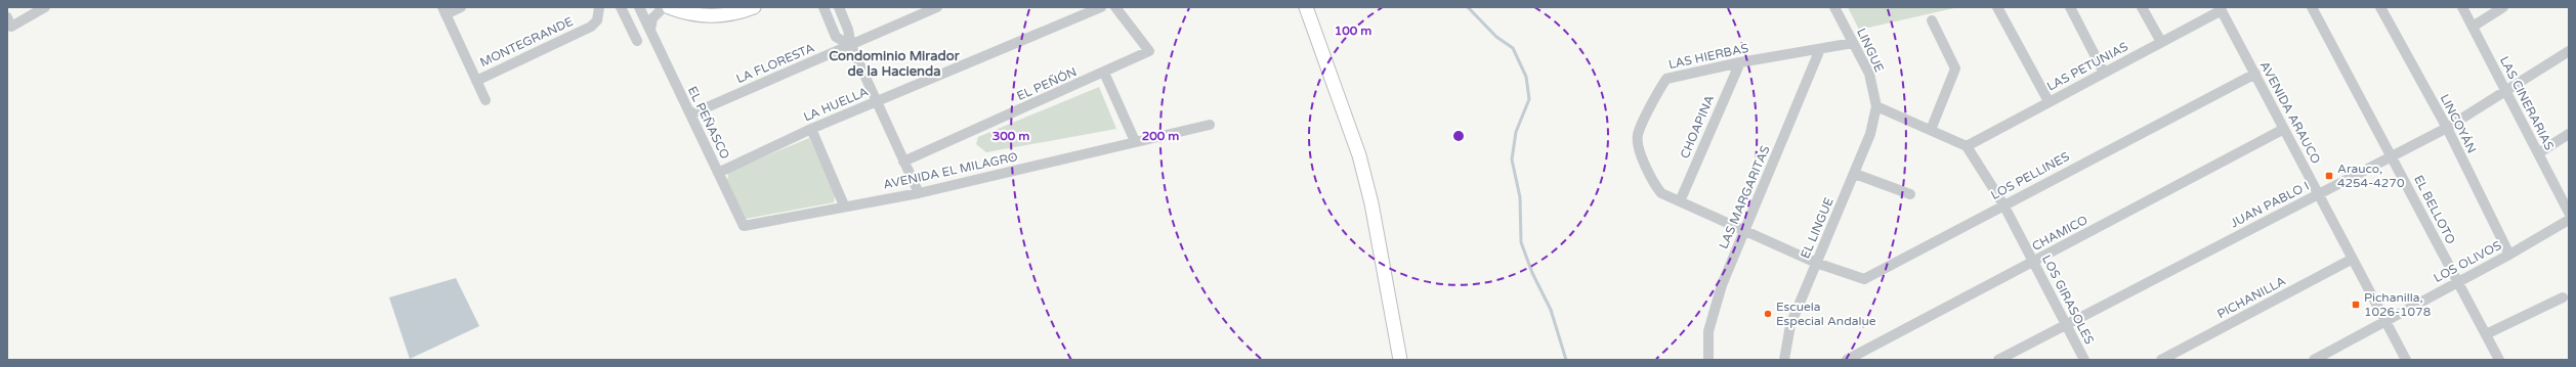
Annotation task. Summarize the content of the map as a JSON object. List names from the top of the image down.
{
  "streets": {
    "street": [
      "MONTEGRANDE",
      "LINGUE",
      "LAS HIERBAS",
      "LA FLORESTA",
      "LAS PETUNIAS",
      "EL PEÑÓN",
      "LAS CINERARIAS",
      "LA HUELLA",
      "AVENIDA ARAUCO",
      "EL PEÑASCO",
      "LINCOYÁN",
      "CHOAPINA",
      "AVENIDA EL MILAGRO",
      "LOS PELLINES",
      "LAS MARGARITAS",
      "JUAN PABLO I",
      "EL BELLOTO",
      "EL LINGUE",
      "CHAMICO",
      "LOS OLIVOS",
      "PICHANILLA",
      "LOS GIRASOLES"
    ]
  },
  "crossings": [
    ["LINGUE", "LAS HIERBAS"],
    ["LINGUE", "EL LINGUE"],
    ["LAS HIERBAS", "CHOAPINA"],
    ["LAS HIERBAS", "LOS PELLINES"],
    ["LAS HIERBAS", "LAS MARGARITAS"],
    ["LA FLORESTA", "EL PEÑASCO"],
    ["LAS PETUNIAS", "AVENIDA ARAUCO"],
    ["LAS PETUNIAS", "LOS GIRASOLES"],
    ["LAS CINERARIAS", "JUAN PABLO I"],
    ["LA HUELLA", "EL PEÑASCO"],
    ["AVENIDA ARAUCO", "LOS PELLINES"],
    ["AVENIDA ARAUCO", "JUAN PABLO I"],
    ["AVENIDA ARAUCO", "CHAMICO"],
    ["AVENIDA ARAUCO", "LOS OLIVOS"],
    ["AVENIDA ARAUCO", "PICHANILLA"],
    ["EL PEÑASCO", "AVENIDA EL MILAGRO"],
    ["LINCOYÁN", "JUAN PABLO I"],
    ["LINCOYÁN", "LOS OLIVOS"],
    ["CHOAPINA", "LOS PELLINES"],
    ["LOS PELLINES", "LAS MARGARITAS"],
    ["LOS PELLINES", "EL LINGUE"],
    ["LOS PELLINES", "LOS GIRASOLES"],
    ["JUAN PABLO I", "EL BELLOTO"],
    ["JUAN PABLO I", "LOS GIRASOLES"],
    ["EL BELLOTO", "LOS OLIVOS"],
    ["CHAMICO", "LOS GIRASOLES"]
  ],
  "districts": ["Condominio Mirador de la Hacienda"],
  "places": {
    "transit": ["Arauco, 4254-4270", "Pichanilla, 1026-1078"],
    "other": ["Escuela Especial Andalue"]
  },
  "rings": ["100 m", "200 m", "300 m"]
}
